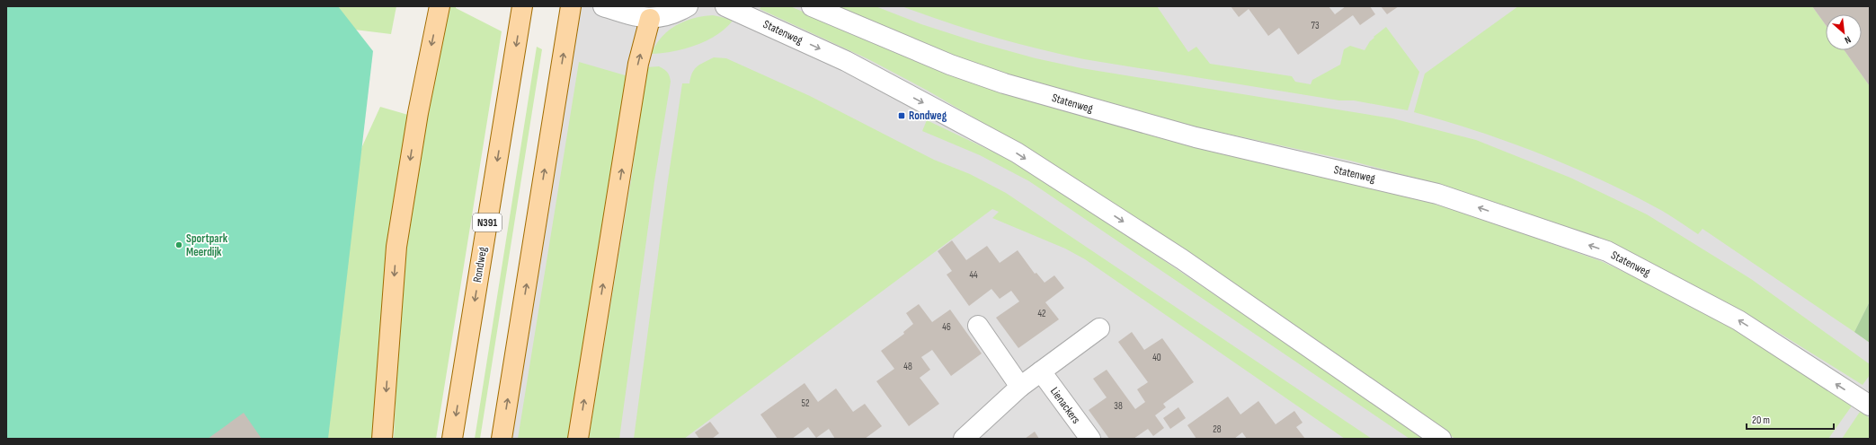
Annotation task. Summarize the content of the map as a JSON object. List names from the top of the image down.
{
  "streets": {
    "main road": ["N391", "Rondweg"],
    "street": ["Statenweg", "Lienackers"]
  },
  "places": {
    "transit": ["Rondweg"],
    "other": ["Sportpark Meerdijk"]
  },
  "house_numbers": [
    "73",
    "44",
    "42",
    "46",
    "40",
    "48",
    "52",
    "38",
    "28"
  ],
  "scale_bar": "20 m",
  "north": "bottom right"
}
